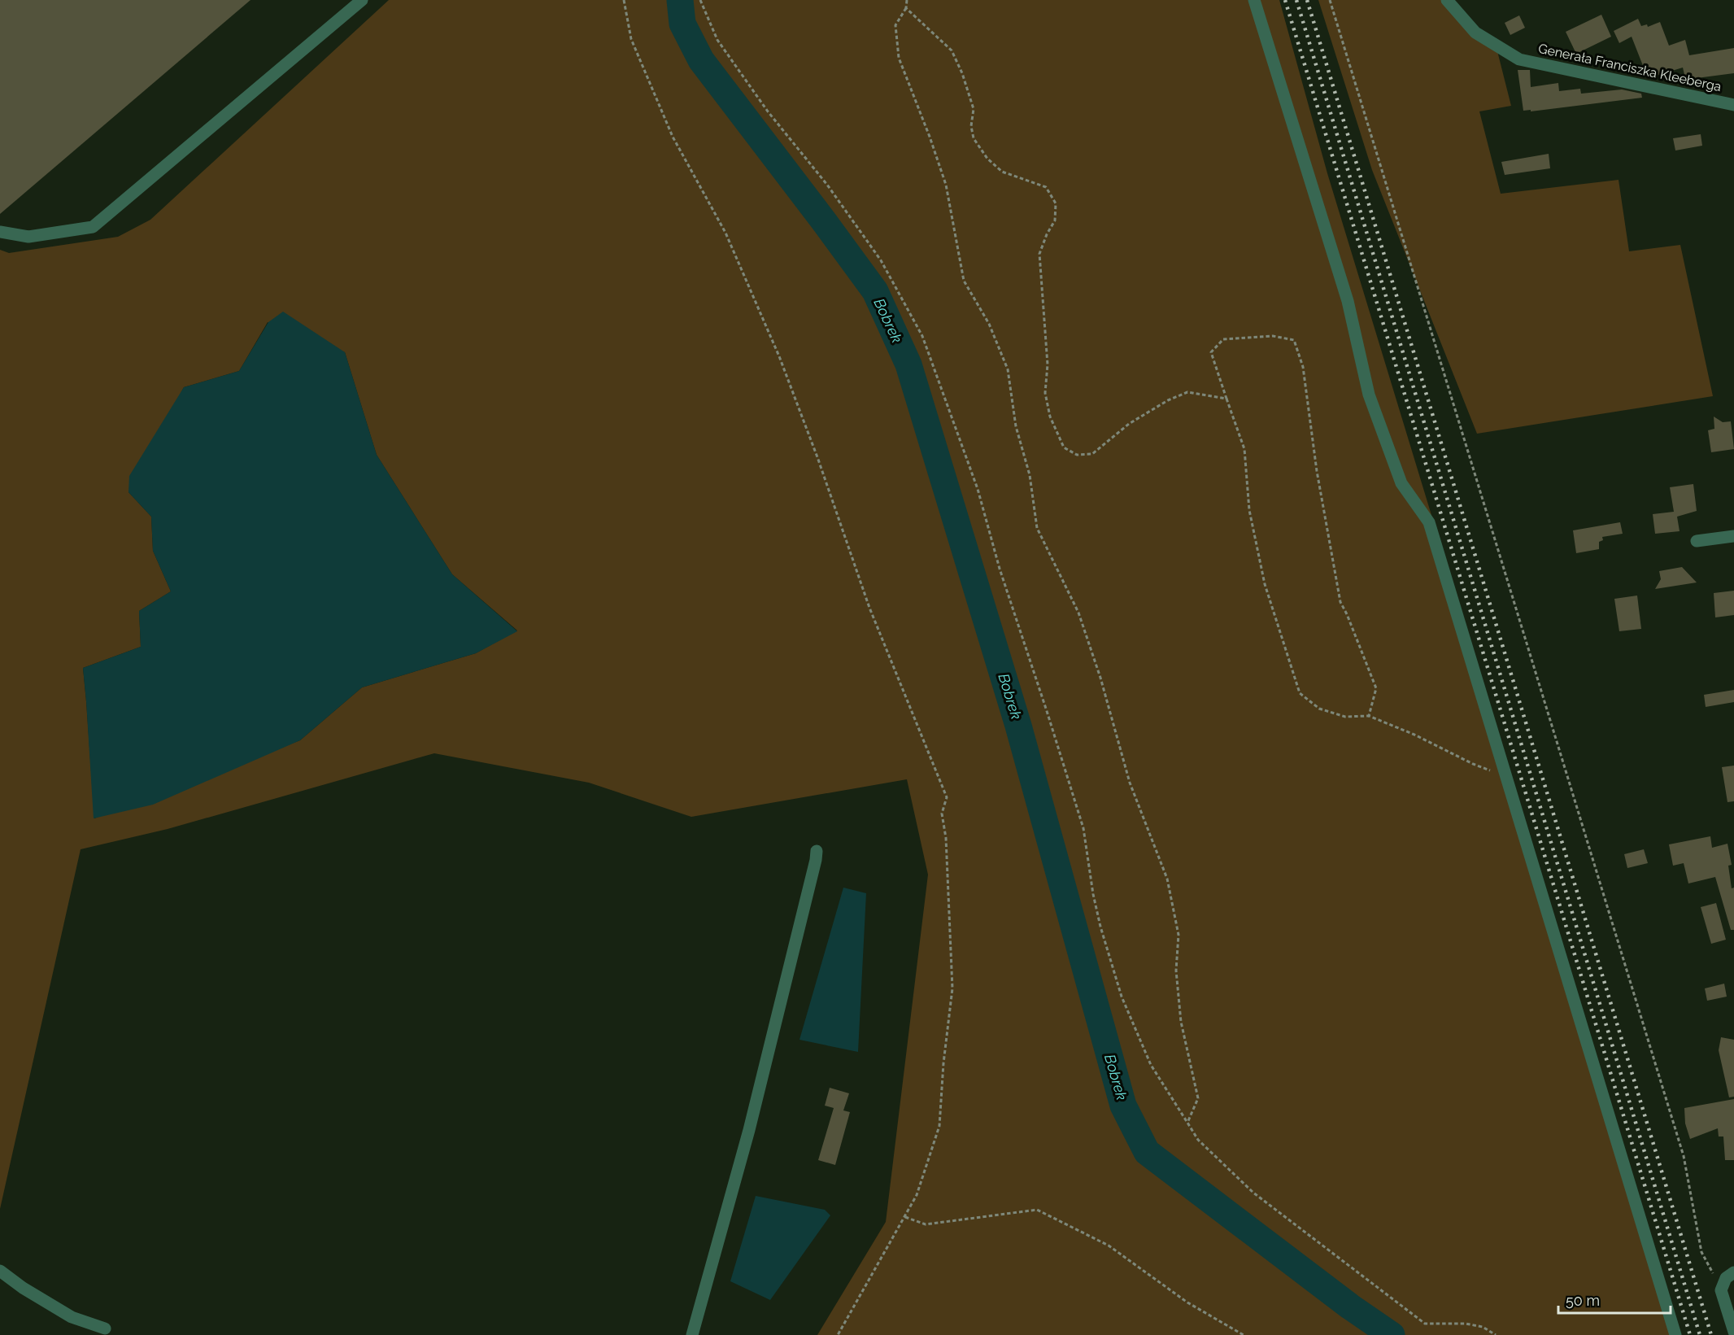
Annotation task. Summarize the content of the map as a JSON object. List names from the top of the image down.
{
  "streets": {
    "street": ["Generała Franciszka Kleeberga"]
  },
  "water": ["Bobrek"],
  "scale_bar": "50 m"
}
